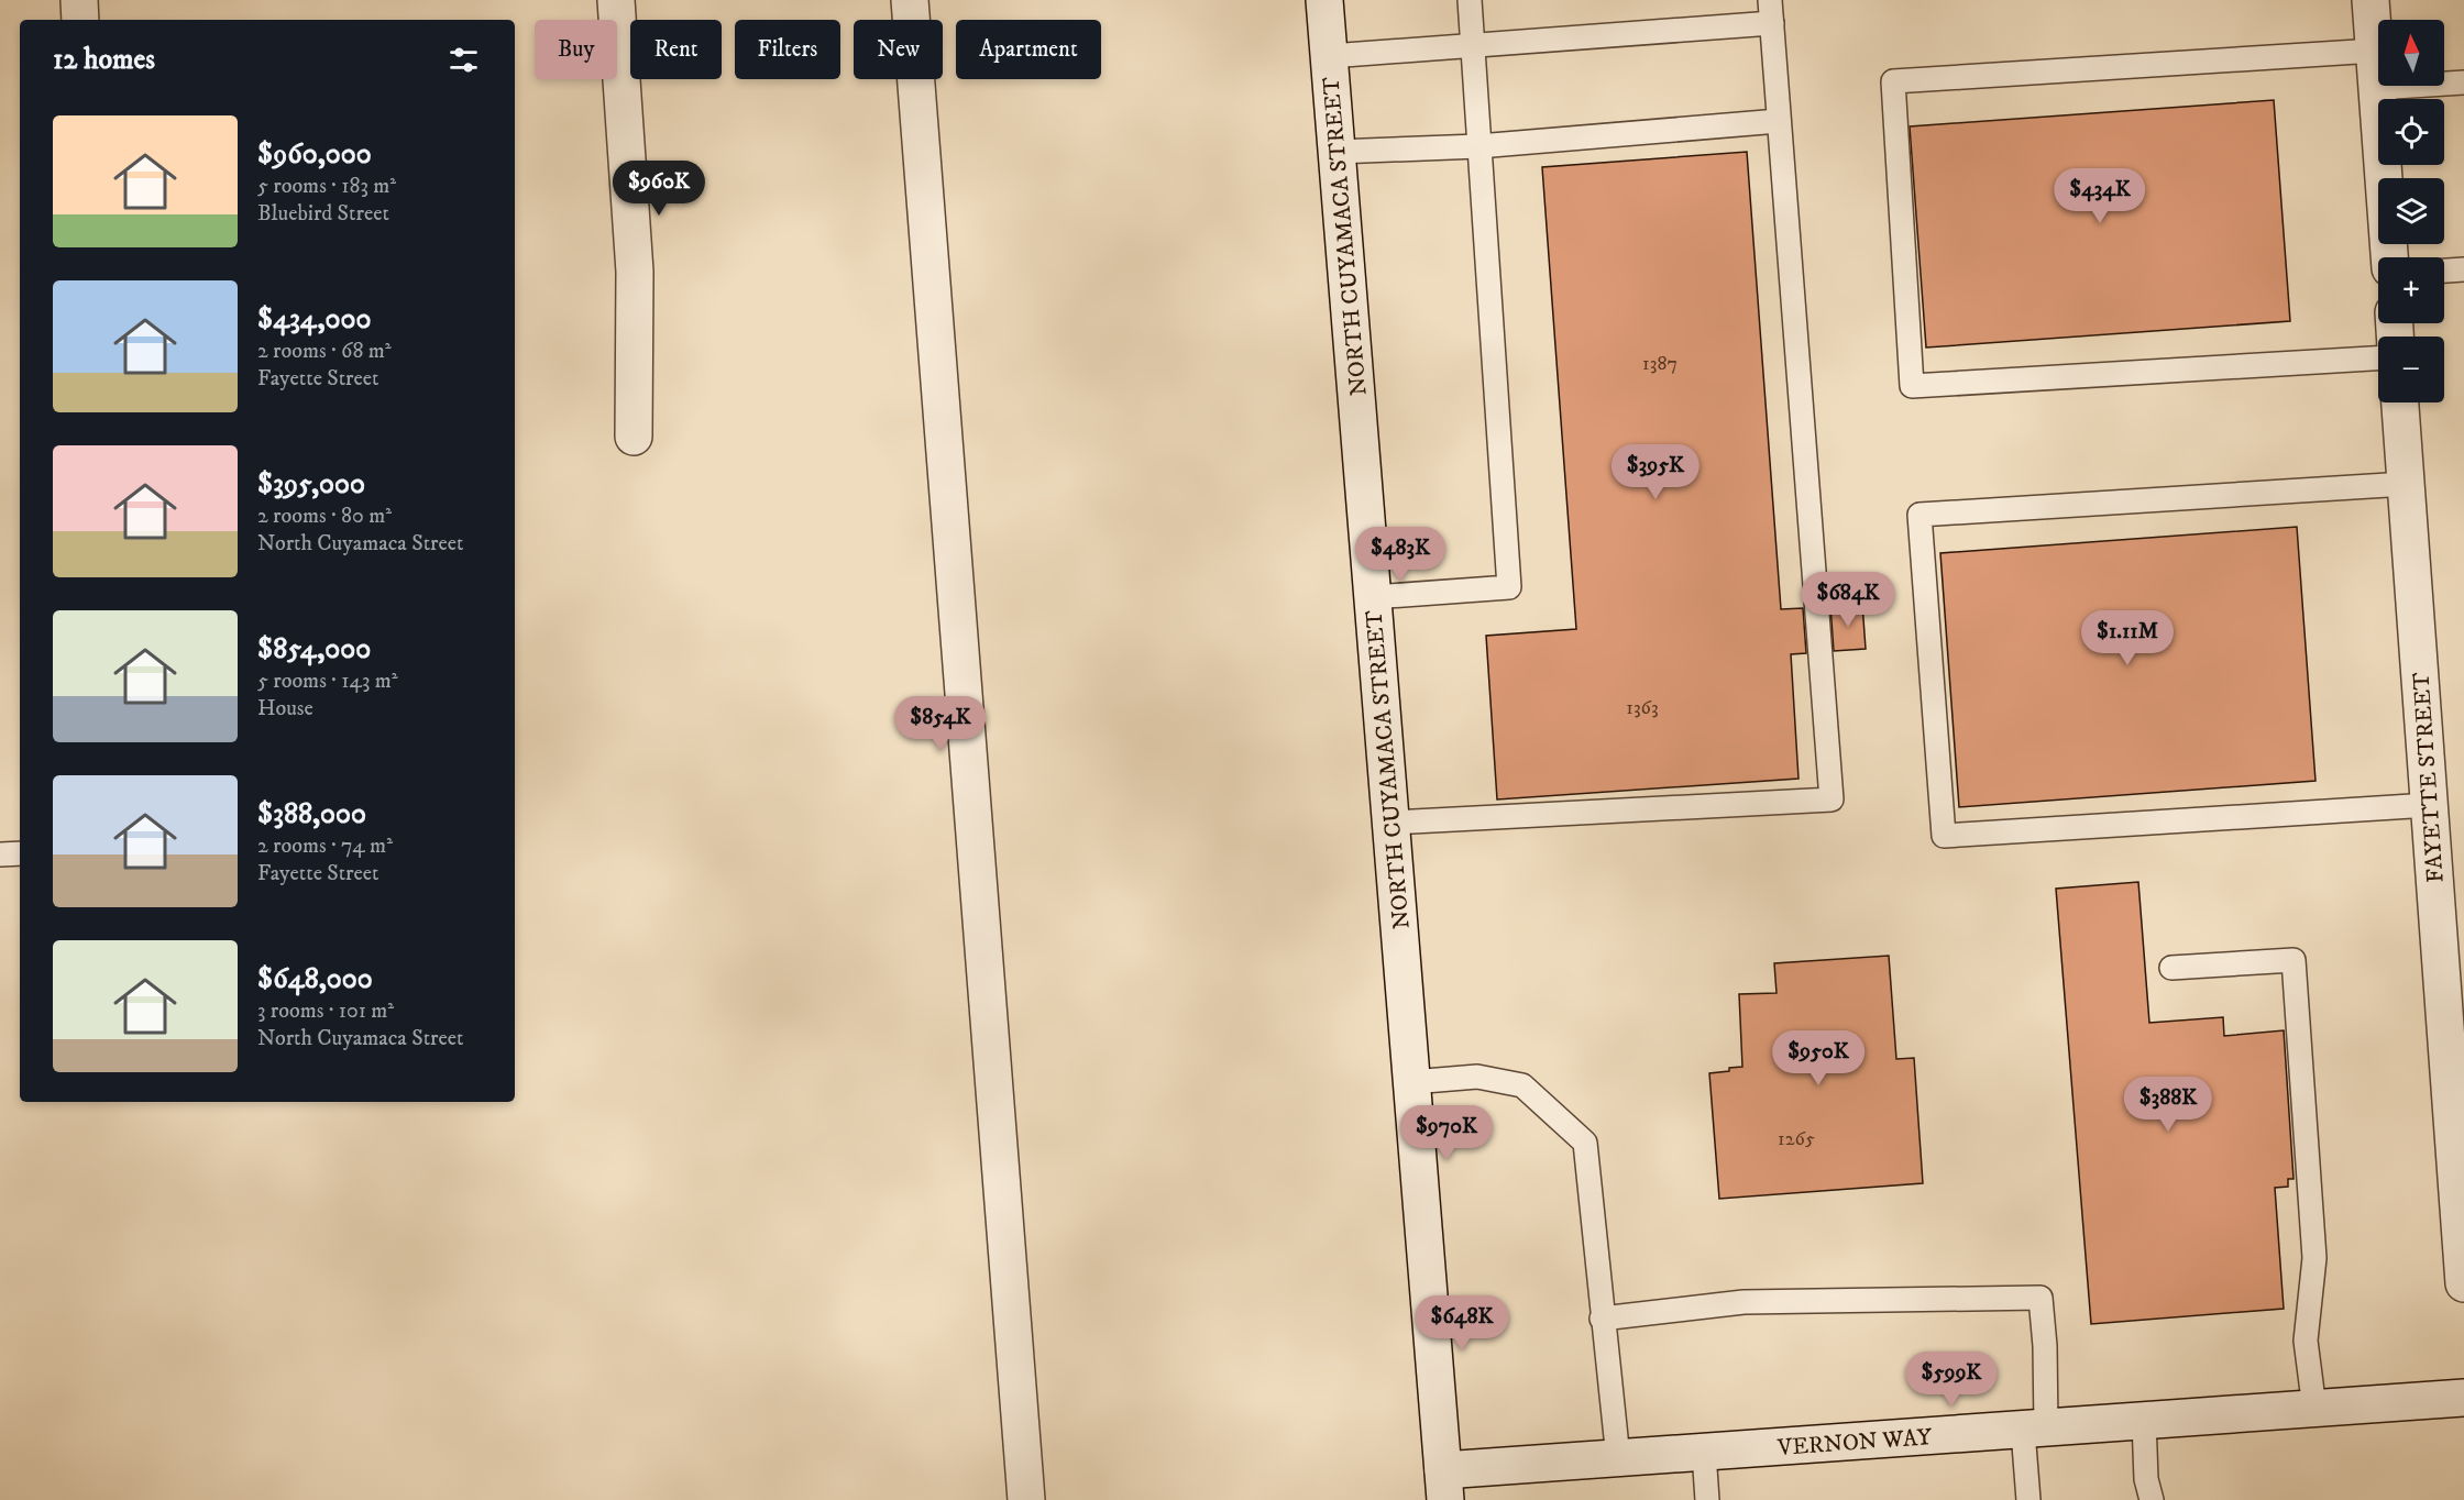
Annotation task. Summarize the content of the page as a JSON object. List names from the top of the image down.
{
  "streets": {
    "street": ["NORTH CUYAMACA STREET", "FAYETTE STREET", "VERNON WAY"]
  },
  "crossings": [
    ["NORTH CUYAMACA STREET", "VERNON WAY"]
  ],
  "house_numbers": ["1387", "1363", "1265"],
  "north": "top",
  "page": {
    "map_buttons": ["+", "−"],
    "chip": [
      "Buy",
      "Rent",
      "Filters",
      "New",
      "Apartment"
    ],
    "heading": "12 homes",
    "list": [
      {
        "name": "$960,000",
        "note": "5 rooms · 183 m² · Bluebird Street"
      },
      {
        "name": "$434,000",
        "note": "2 rooms · 68 m² · Fayette Street"
      },
      {
        "name": "$395,000",
        "note": "2 rooms · 80 m² · North Cuyamaca Street"
      },
      {
        "name": "$854,000",
        "note": "5 rooms · 143 m² · House"
      },
      {
        "name": "$388,000",
        "note": "2 rooms · 74 m² · Fayette Street"
      },
      {
        "name": "$648,000",
        "note": "3 rooms · 101 m² · North Cuyamaca Street"
      }
    ],
    "price": [
      "$960K",
      "$434K",
      "$395K",
      "$483K",
      "$684K",
      "$1.11M",
      "$854K",
      "$950K",
      "$388K",
      "$970K",
      "$648K",
      "$599K"
    ]
  }
}
